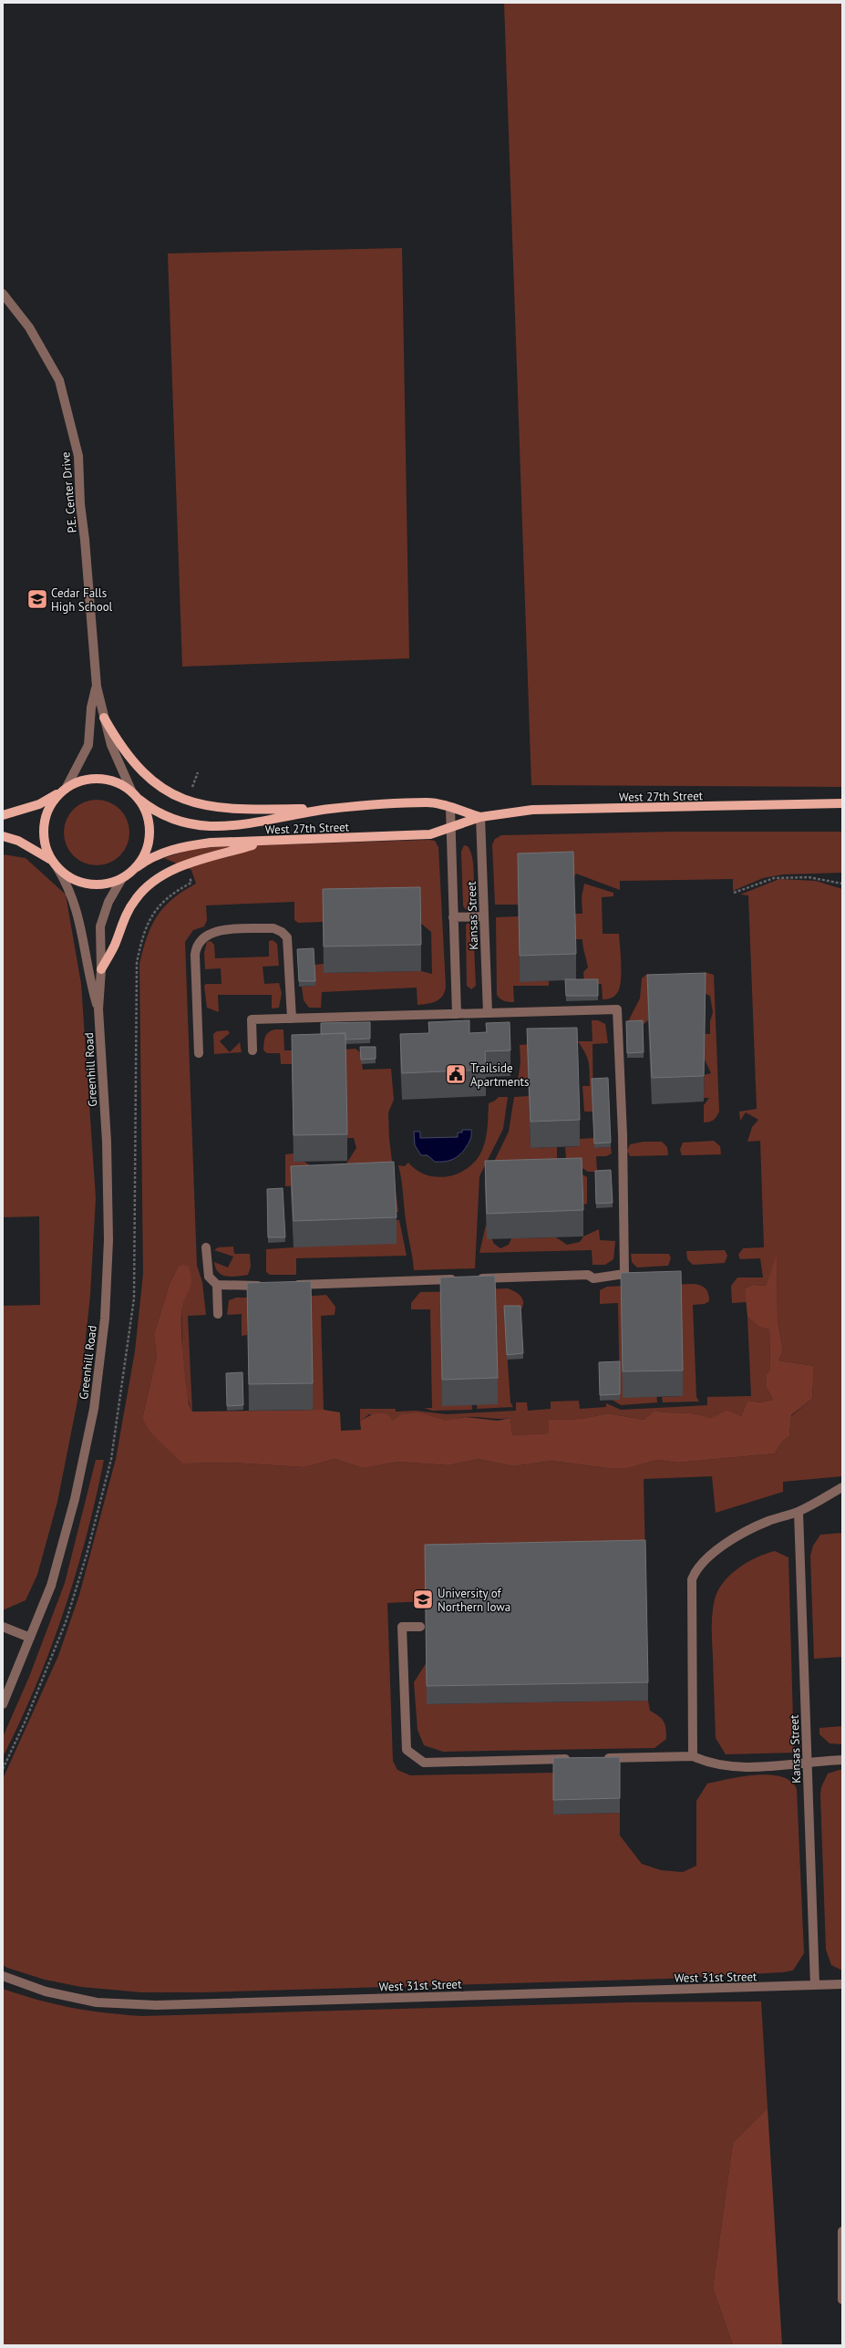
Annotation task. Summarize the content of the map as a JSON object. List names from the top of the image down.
{
  "streets": {
    "main road": ["West 27th Street"],
    "street": [
      "P.E. Center Drive",
      "Kansas Street",
      "Greenhill Road",
      "West 31st Street"
    ]
  },
  "crossings": [
    ["P.E. Center Drive", "West 27th Street"],
    ["P.E. Center Drive", "Greenhill Road"],
    ["West 27th Street", "Kansas Street"],
    ["West 27th Street", "Greenhill Road"],
    ["Kansas Street", "West 31st Street"]
  ],
  "places": {
    "school or university": ["Cedar Falls High School", "University of Northern Iowa"],
    "public building": ["Trailside Apartments"]
  }
}
